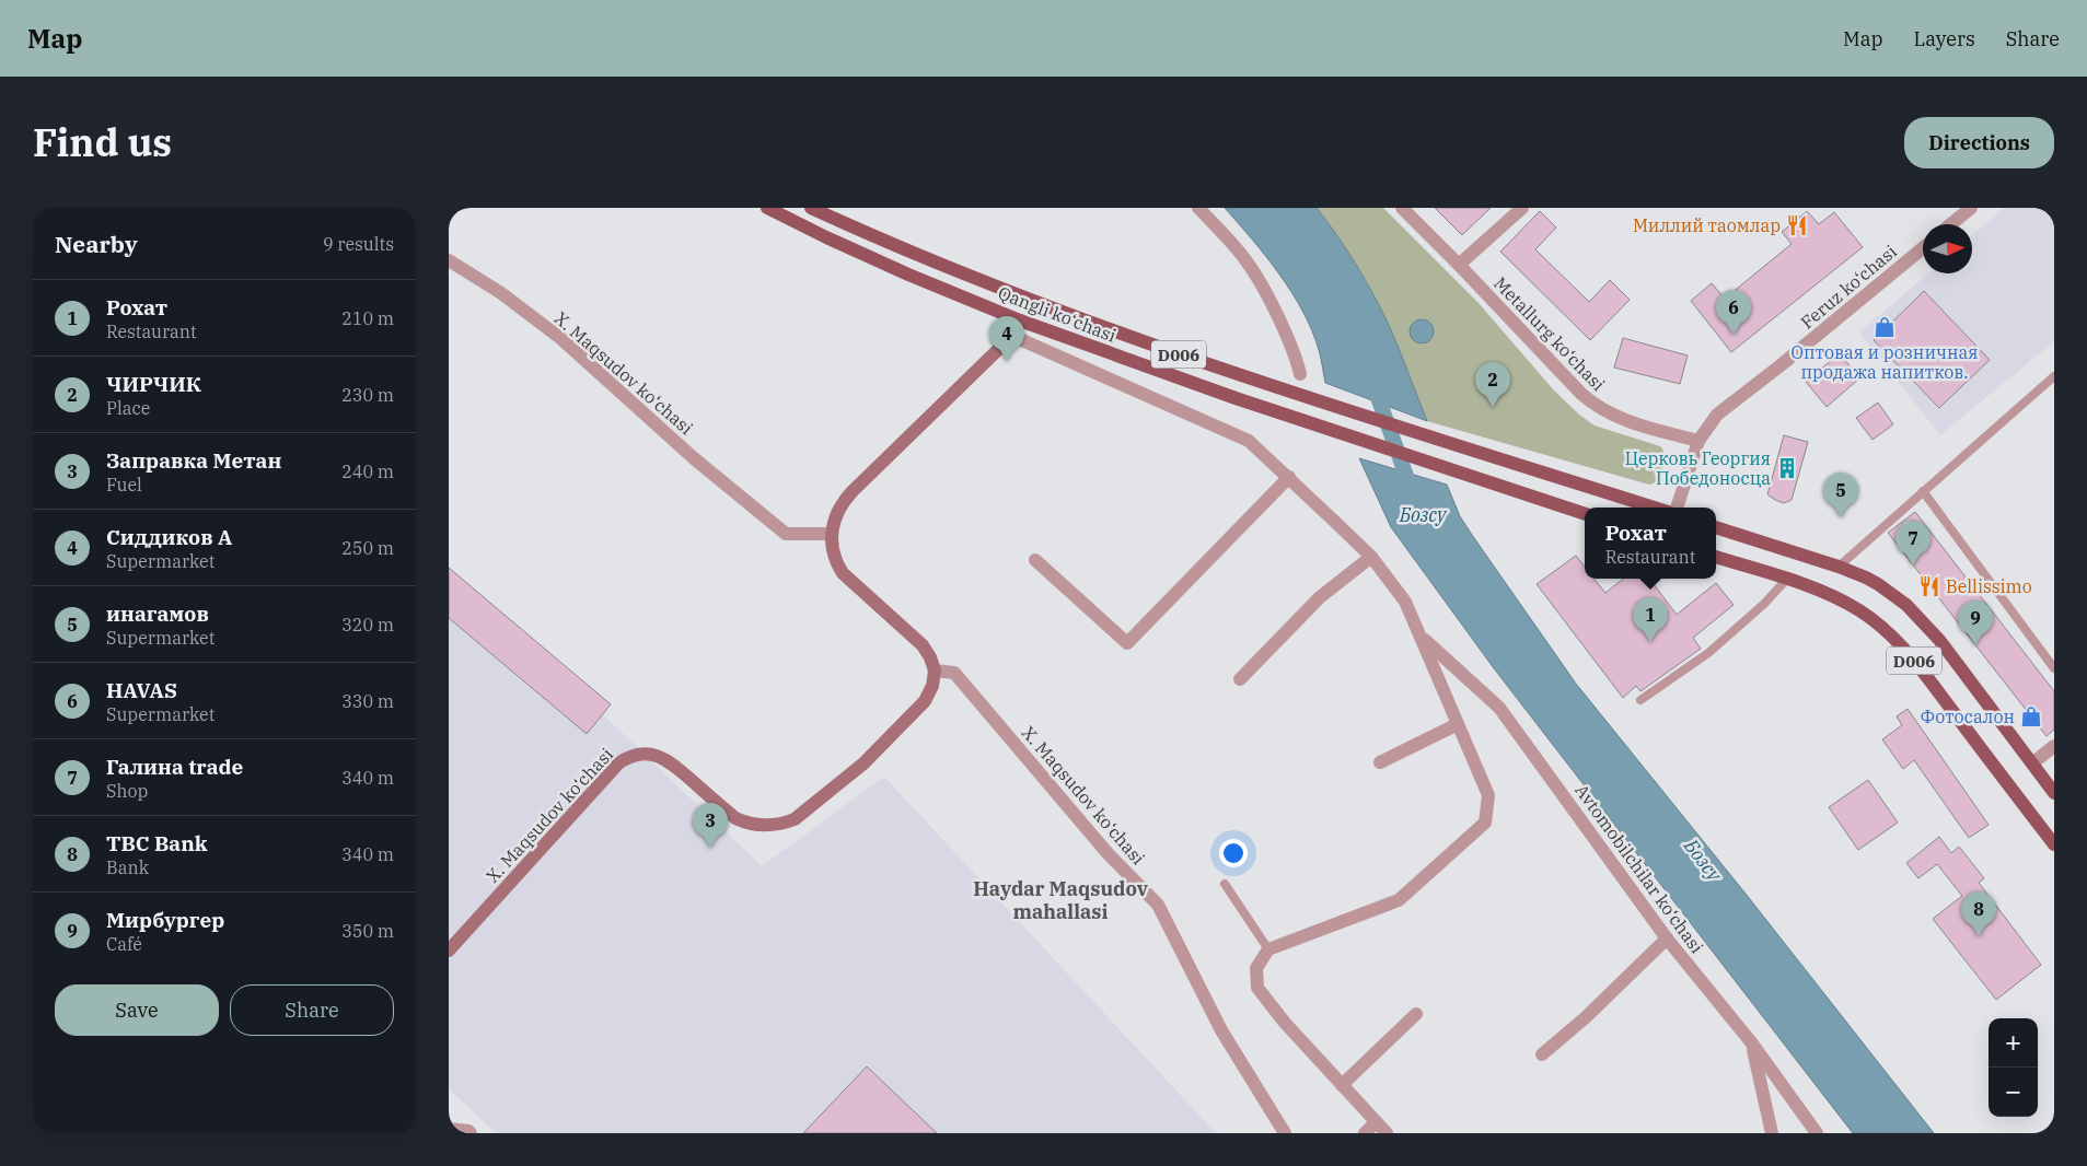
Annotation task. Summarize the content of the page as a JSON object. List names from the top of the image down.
{
  "streets": {
    "main road": ["Qangli ko‘chasi", "D006"],
    "street": [
      "Feruz ko‘chasi",
      "Metallurg ko‘chasi",
      "X. Maqsudov ko‘chasi",
      "Avtomobilchilar ko‘chasi"
    ]
  },
  "crossings": [
    ["Feruz ko‘chasi", "Metallurg ko‘chasi"],
    ["Qangli ko‘chasi", "Avtomobilchilar ko‘chasi"]
  ],
  "districts": ["Haydar Maqsudov mahallasi"],
  "water": ["Бозсу"],
  "places": {
    "restaurant": ["Миллий таомлар", "Bellissimo"],
    "shop": ["Оптовая и розничная продажа напитков.", "Фотосалон"],
    "building": ["Церковь Георгия Победоносца"]
  },
  "north": "right",
  "page": {
    "header": "Map",
    "nav": ["Map", "Layers", "Share"],
    "title": "Find us",
    "buttons": [
      "Directions",
      ["Save", "Share"]
    ],
    "heading": ["Nearby", "9 results"],
    "list": [
      {
        "mark": "1",
        "name": "Рохат",
        "note": "Restaurant",
        "value": "210 m"
      },
      {
        "mark": "2",
        "name": "ЧИРЧИК",
        "note": "Place",
        "value": "230 m"
      },
      {
        "mark": "3",
        "name": "Заправка Метан",
        "note": "Fuel",
        "value": "240 m"
      },
      {
        "mark": "4",
        "name": "Сиддиков А",
        "note": "Supermarket",
        "value": "250 m"
      },
      {
        "mark": "5",
        "name": "инагамов",
        "note": "Supermarket",
        "value": "320 m"
      },
      {
        "mark": "6",
        "name": "HAVAS",
        "note": "Supermarket",
        "value": "330 m"
      },
      {
        "mark": "7",
        "name": "Галина trade",
        "note": "Shop",
        "value": "340 m"
      },
      {
        "mark": "8",
        "name": "TBC Bank",
        "note": "Bank",
        "value": "340 m"
      },
      {
        "mark": "9",
        "name": "Мирбургер",
        "note": "Café",
        "value": "350 m"
      }
    ],
    "pins": [
      "6",
      "4",
      "2",
      "5",
      "7",
      "1",
      "9",
      "3",
      "8"
    ],
    "popup": ["Рохат", "Restaurant"],
    "map_buttons": ["+", "−"]
  }
}
